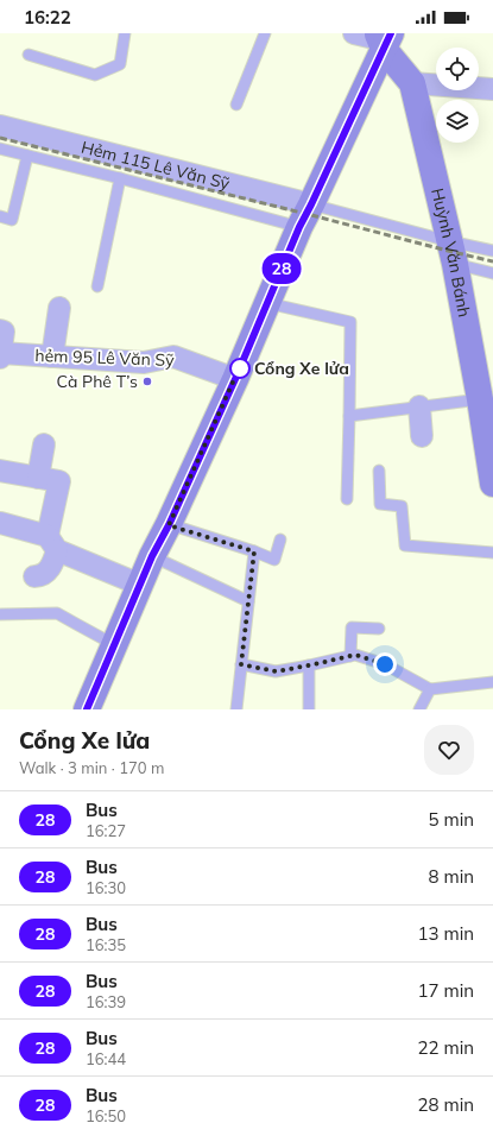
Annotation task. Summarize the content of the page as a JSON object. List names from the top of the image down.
{
  "streets": {
    "main road": ["Huỳnh Văn Bánh"],
    "street": ["Hẻm 115 Lê Văn Sỹ", "hẻm 95 Lê Văn Sỹ"]
  },
  "places": ["Cổng Xe lửa", "Cà Phê T’s"],
  "lines": ["bus line 28"],
  "page": {
    "status": "16:22",
    "on_map": "28",
    "heading": ["Cổng Xe lửa", "Walk · 3 min · 170 m"],
    "list": [
      {
        "mark": "28",
        "name": "Bus",
        "note": "16:27",
        "value": "5 min"
      },
      {
        "mark": "28",
        "name": "Bus",
        "note": "16:30",
        "value": "8 min"
      },
      {
        "mark": "28",
        "name": "Bus",
        "note": "16:35",
        "value": "13 min"
      },
      {
        "mark": "28",
        "name": "Bus",
        "note": "16:39",
        "value": "17 min"
      },
      {
        "mark": "28",
        "name": "Bus",
        "note": "16:44",
        "value": "22 min"
      },
      {
        "mark": "28",
        "name": "Bus",
        "note": "16:50",
        "value": "28 min"
      }
    ]
  }
}
